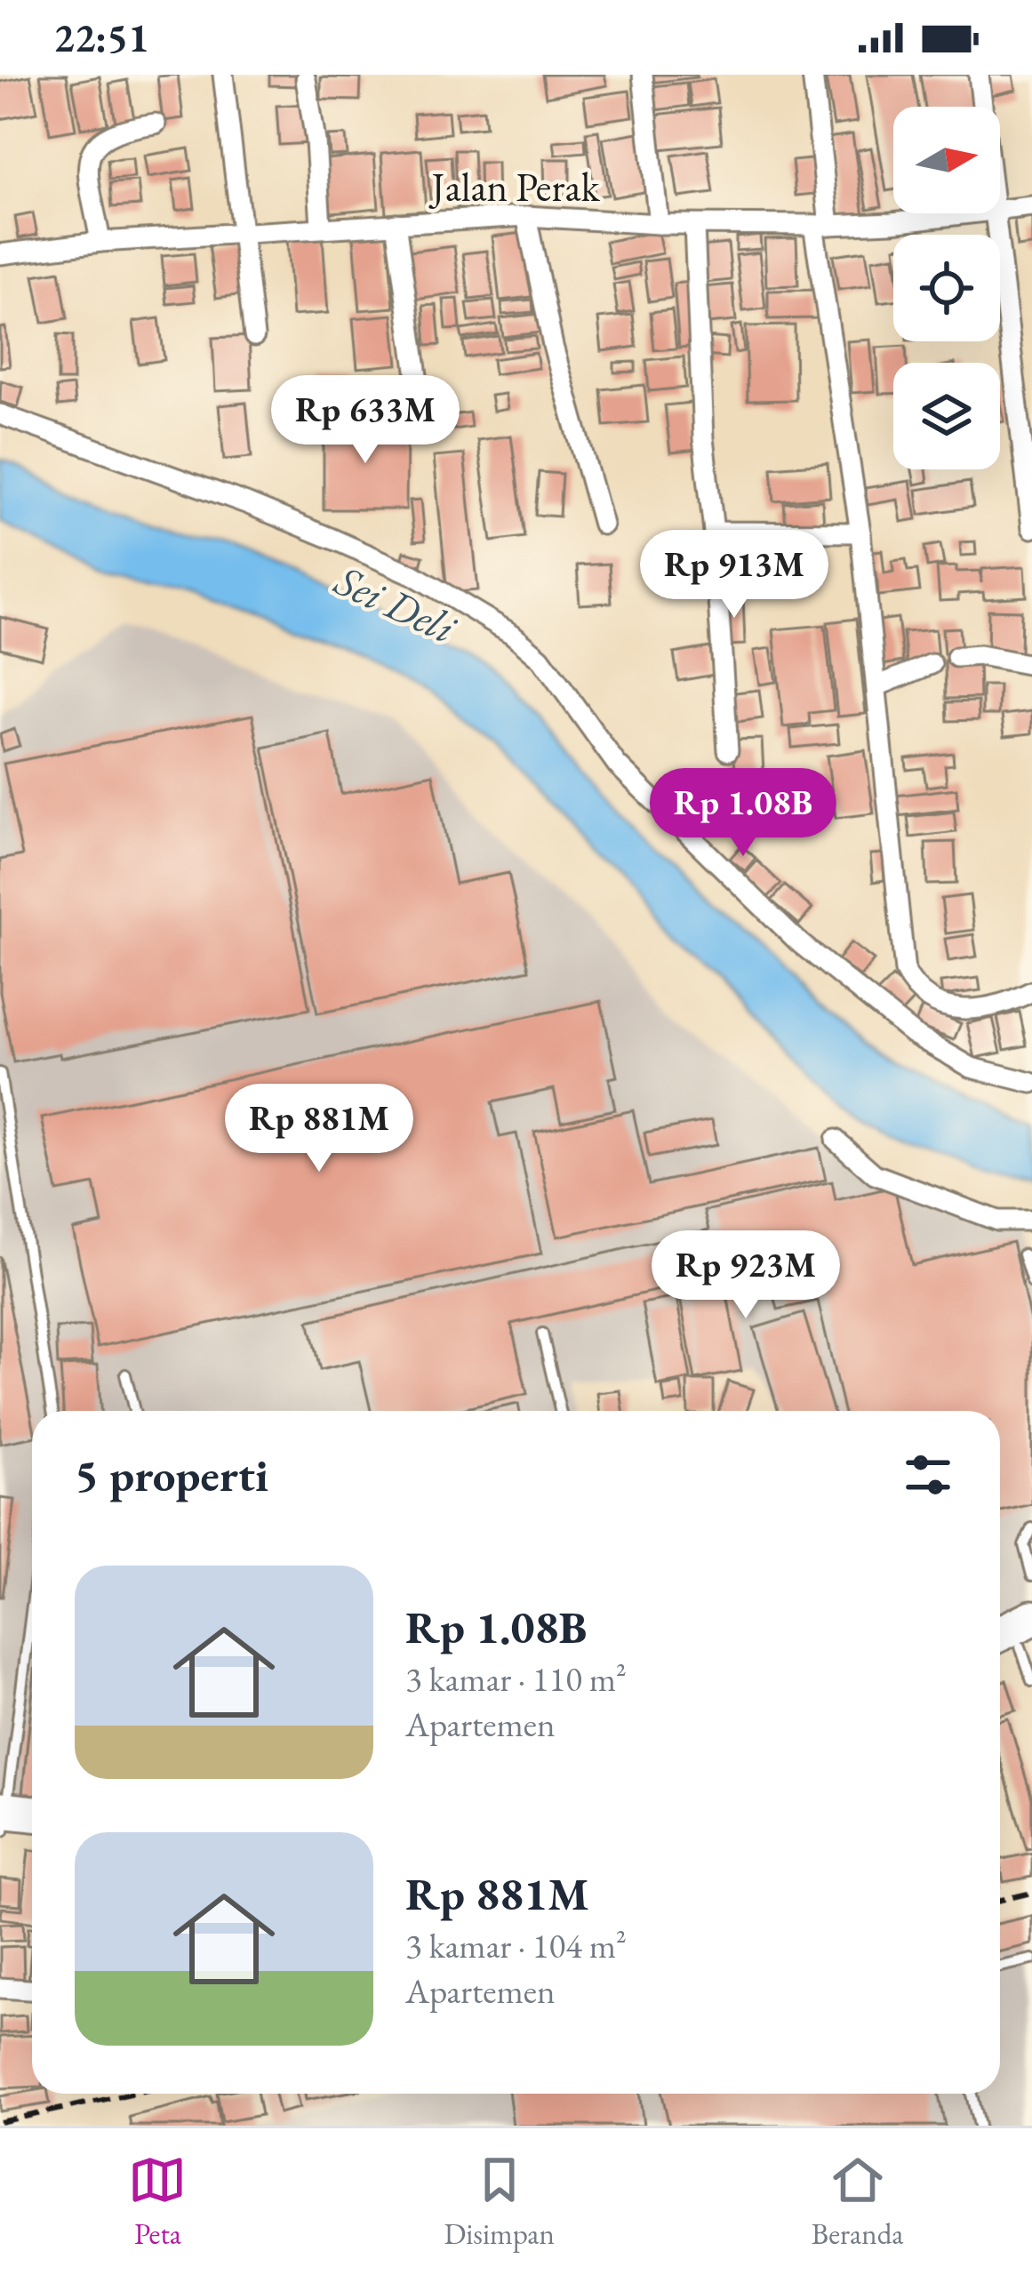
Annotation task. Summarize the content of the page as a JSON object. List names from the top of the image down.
{
  "streets": {
    "street": ["Jalan Perak"]
  },
  "water": ["Sei Deli"],
  "north": "right",
  "page": {
    "status": "22:51",
    "price": [
      "Rp 633M",
      "Rp 913M",
      "Rp 1.08B",
      "Rp 881M",
      "Rp 923M"
    ],
    "heading": "5 properti",
    "list": [
      {
        "name": "Rp 1.08B",
        "note": "3 kamar · 110 m² · Apartemen"
      },
      {
        "name": "Rp 881M",
        "note": "3 kamar · 104 m² · Apartemen"
      }
    ],
    "tabs": ["Peta", "Disimpan", "Beranda"]
  }
}
